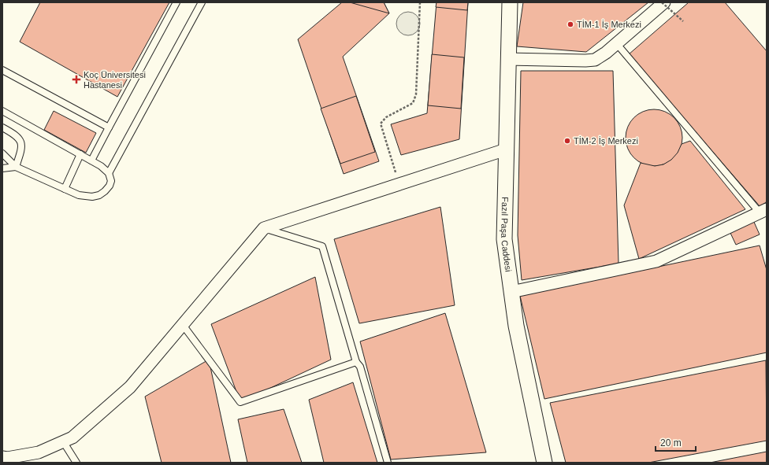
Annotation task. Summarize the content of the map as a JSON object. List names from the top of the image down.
{
  "streets": {
    "street": ["Fazıl Paşa Caddesi"]
  },
  "places": {
    "other": ["TİM-1 İş Merkezi", "TİM-2 İş Merkezi"],
    "health": ["Koç Üniversitesi Hastanesi"]
  },
  "scale_bar": "20 m"
}
